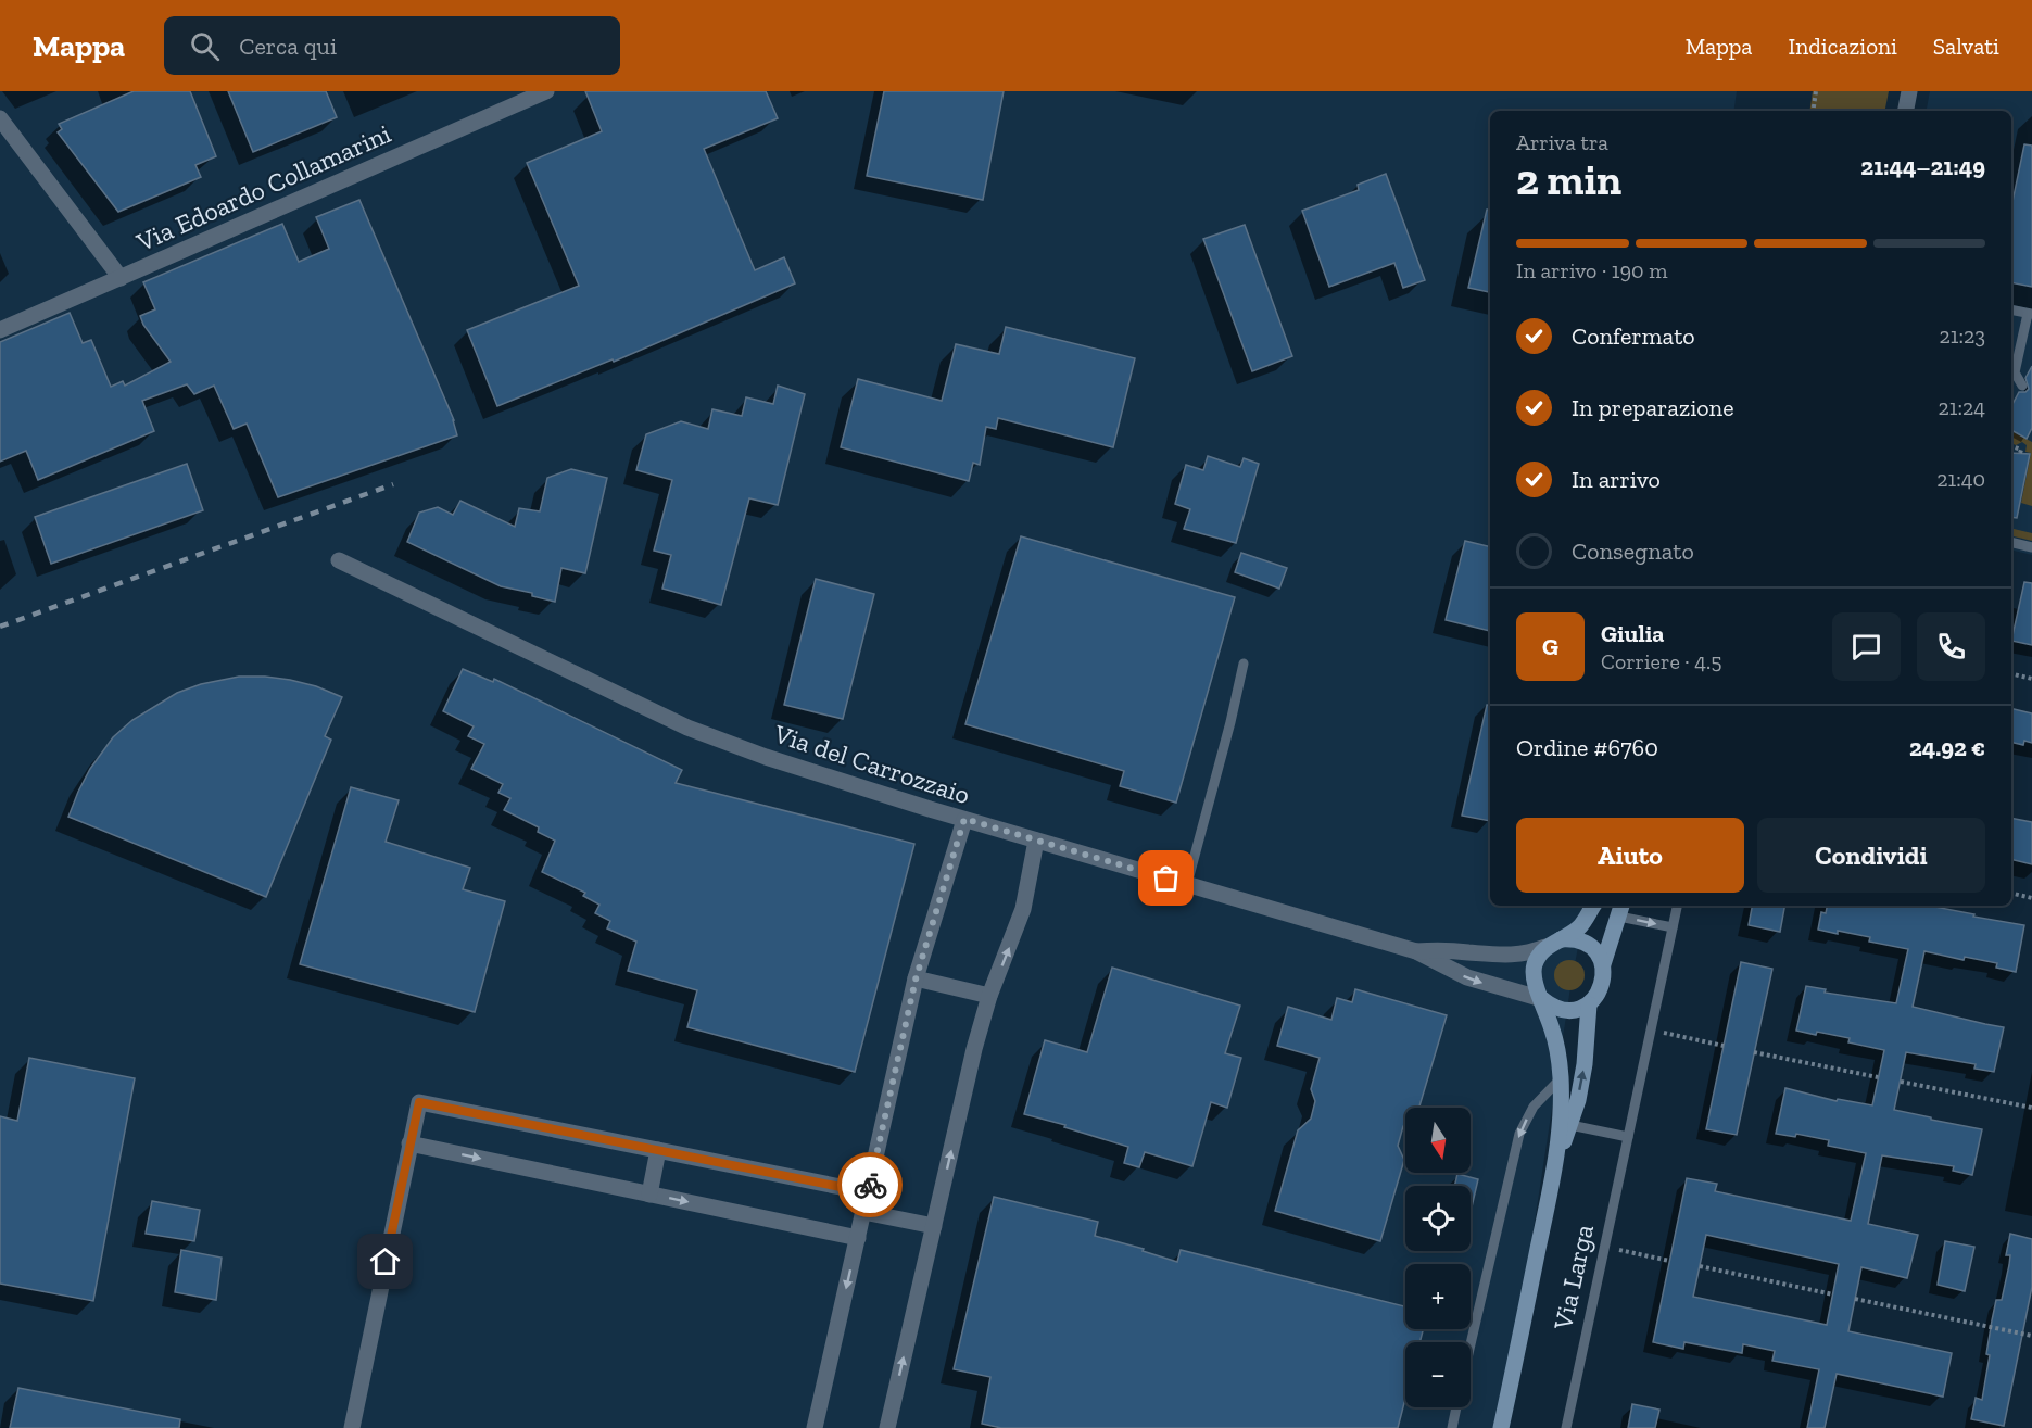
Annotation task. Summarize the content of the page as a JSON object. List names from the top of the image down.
{
  "streets": {
    "main road": ["Via Larga"],
    "street": ["Via Edoardo Collamarini", "Via del Carrozzaio"]
  },
  "crossings": [
    ["Via del Carrozzaio", "Via Larga"]
  ],
  "north": "bottom",
  "page": {
    "header": "Mappa",
    "search": "Cerca qui",
    "nav": ["Mappa", "Indicazioni", "Salvati"],
    "heading": ["2 min", "Arriva tra", "21:44–21:49"],
    "panel": [
      "Giulia",
      "Corriere · 4.5",
      "Ordine #6760",
      "24.92 €"
    ],
    "bar": "In arrivo · 190 m",
    "list": [
      ["Confermato", "21:23"],
      ["In preparazione", "21:24"],
      ["In arrivo", "21:40"],
      "Consegnato"
    ],
    "round": "G",
    "buttons": ["Aiuto", "Condividi"],
    "map_buttons": ["+", "−"]
  }
}
